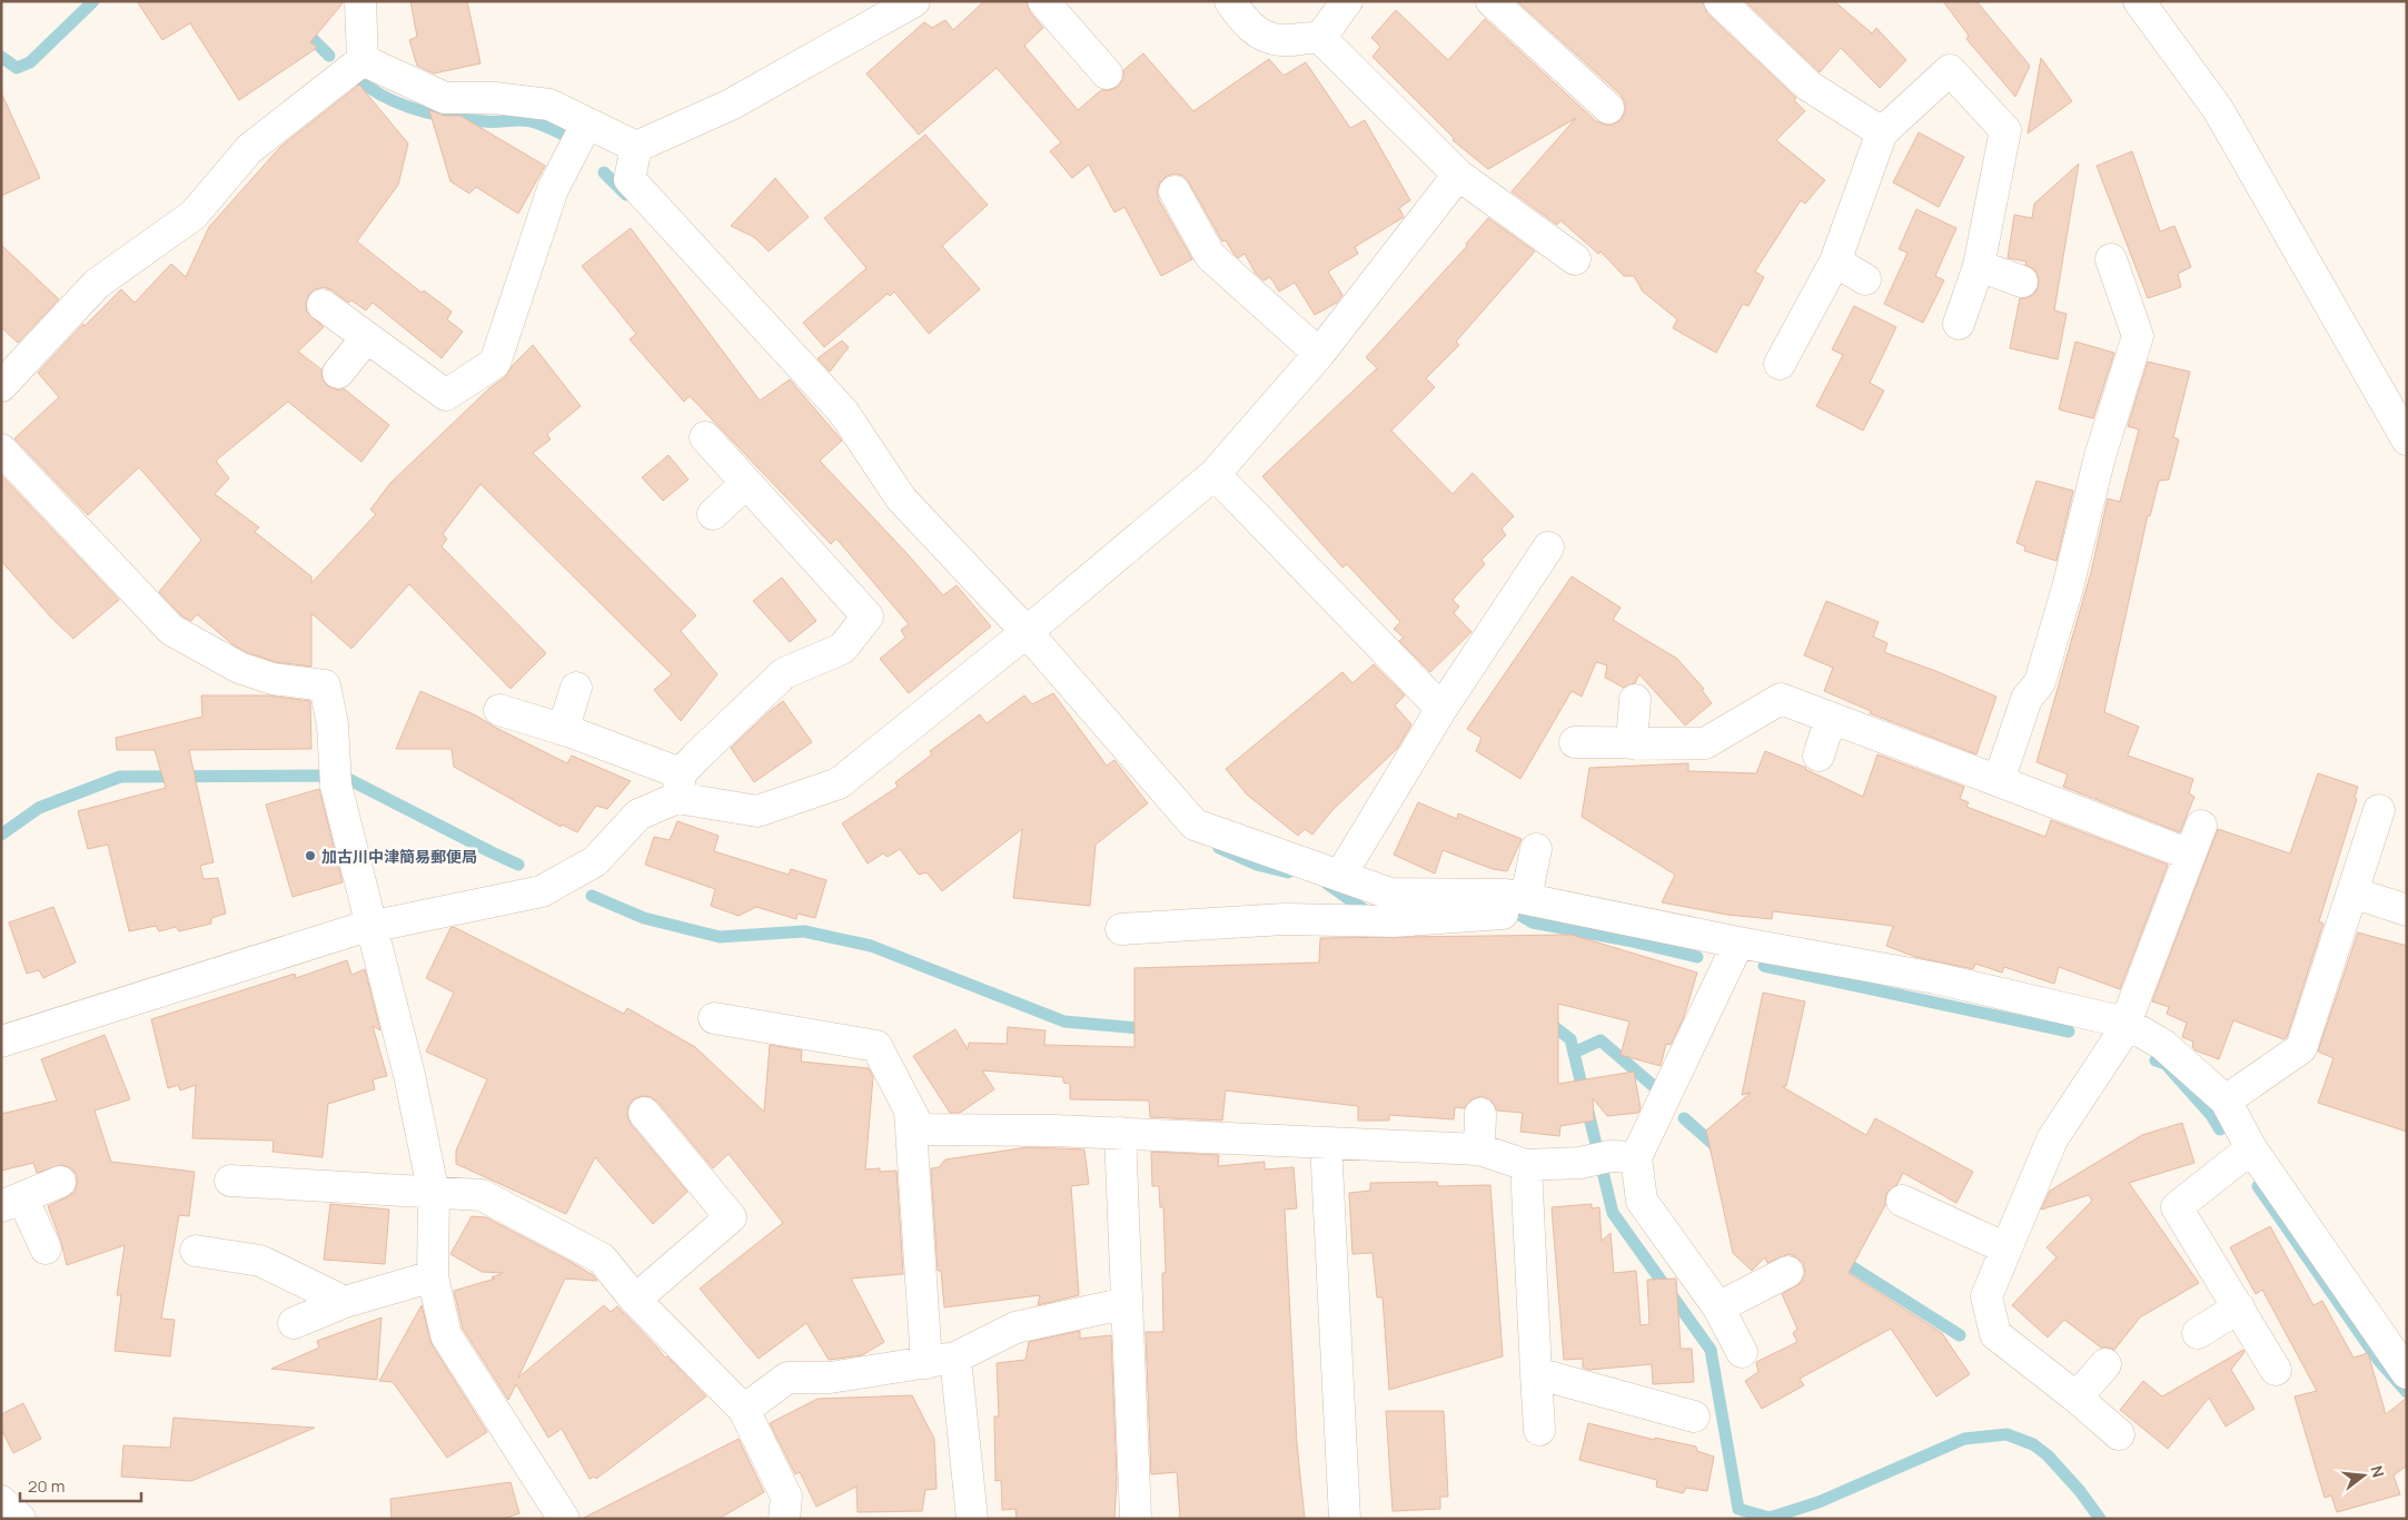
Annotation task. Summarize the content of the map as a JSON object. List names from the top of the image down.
{
  "places": ["加古川中津簡易郵便局"],
  "scale_bar": "20 m",
  "north": "right"
}
